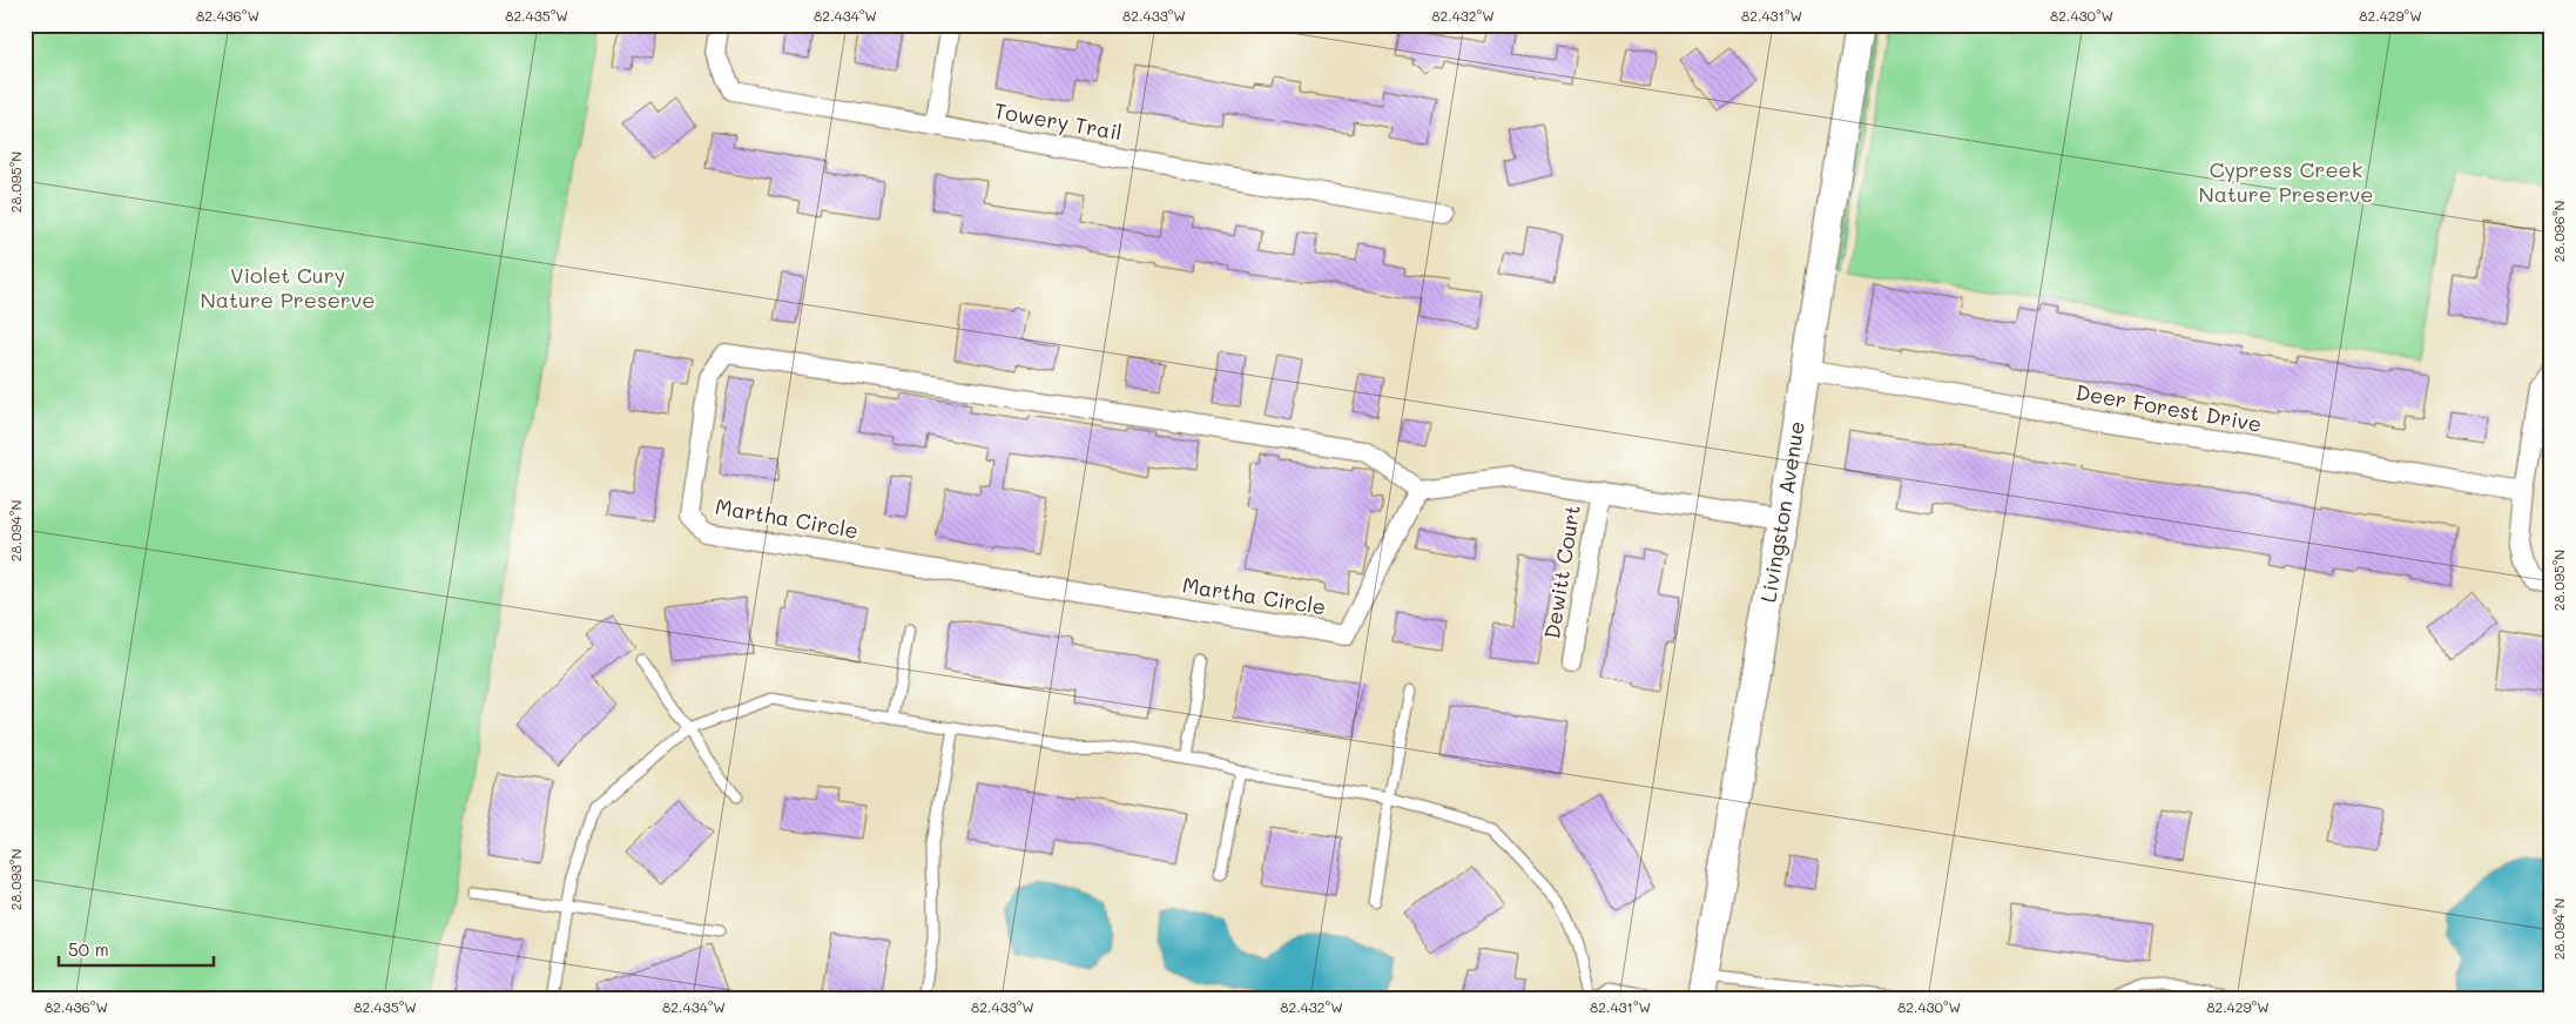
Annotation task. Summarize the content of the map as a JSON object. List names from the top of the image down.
{
  "streets": {
    "street": [
      "Towery Trail",
      "Deer Forest Drive",
      "Livingston Avenue",
      "Martha Circle",
      "Dewitt Court"
    ]
  },
  "crossings": [
    ["Deer Forest Drive", "Livingston Avenue"]
  ],
  "parks": ["Cypress Creek Nature Preserve", "Violet Cury Nature Preserve"],
  "scale_bar": "50 m",
  "coordinates": [
    "82.436°W",
    "82.435°W",
    "82.434°W",
    "82.433°W",
    "82.432°W",
    "82.431°W",
    "82.430°W",
    "82.429°W",
    "28.095°N",
    "28.096°N",
    "28.094°N",
    "28.093°N"
  ]
}
